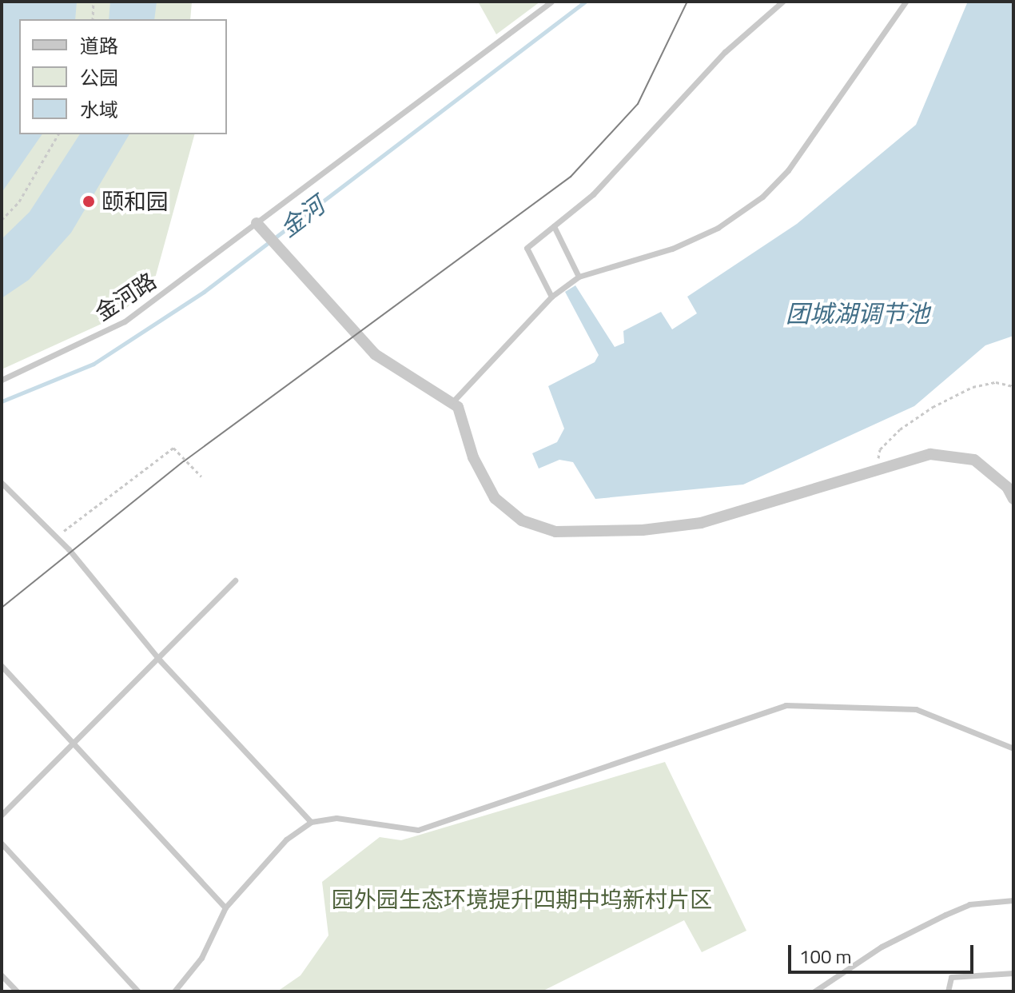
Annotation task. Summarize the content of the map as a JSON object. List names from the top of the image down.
{
  "streets": {
    "lane": ["金河路"]
  },
  "water": ["金河", "团城湖调节池"],
  "parks": ["园外园生态环境提升四期中坞新村片区"],
  "places": ["颐和园"],
  "legend": ["道路", "公园", "水域"],
  "scale_bar": "100 m"
}
